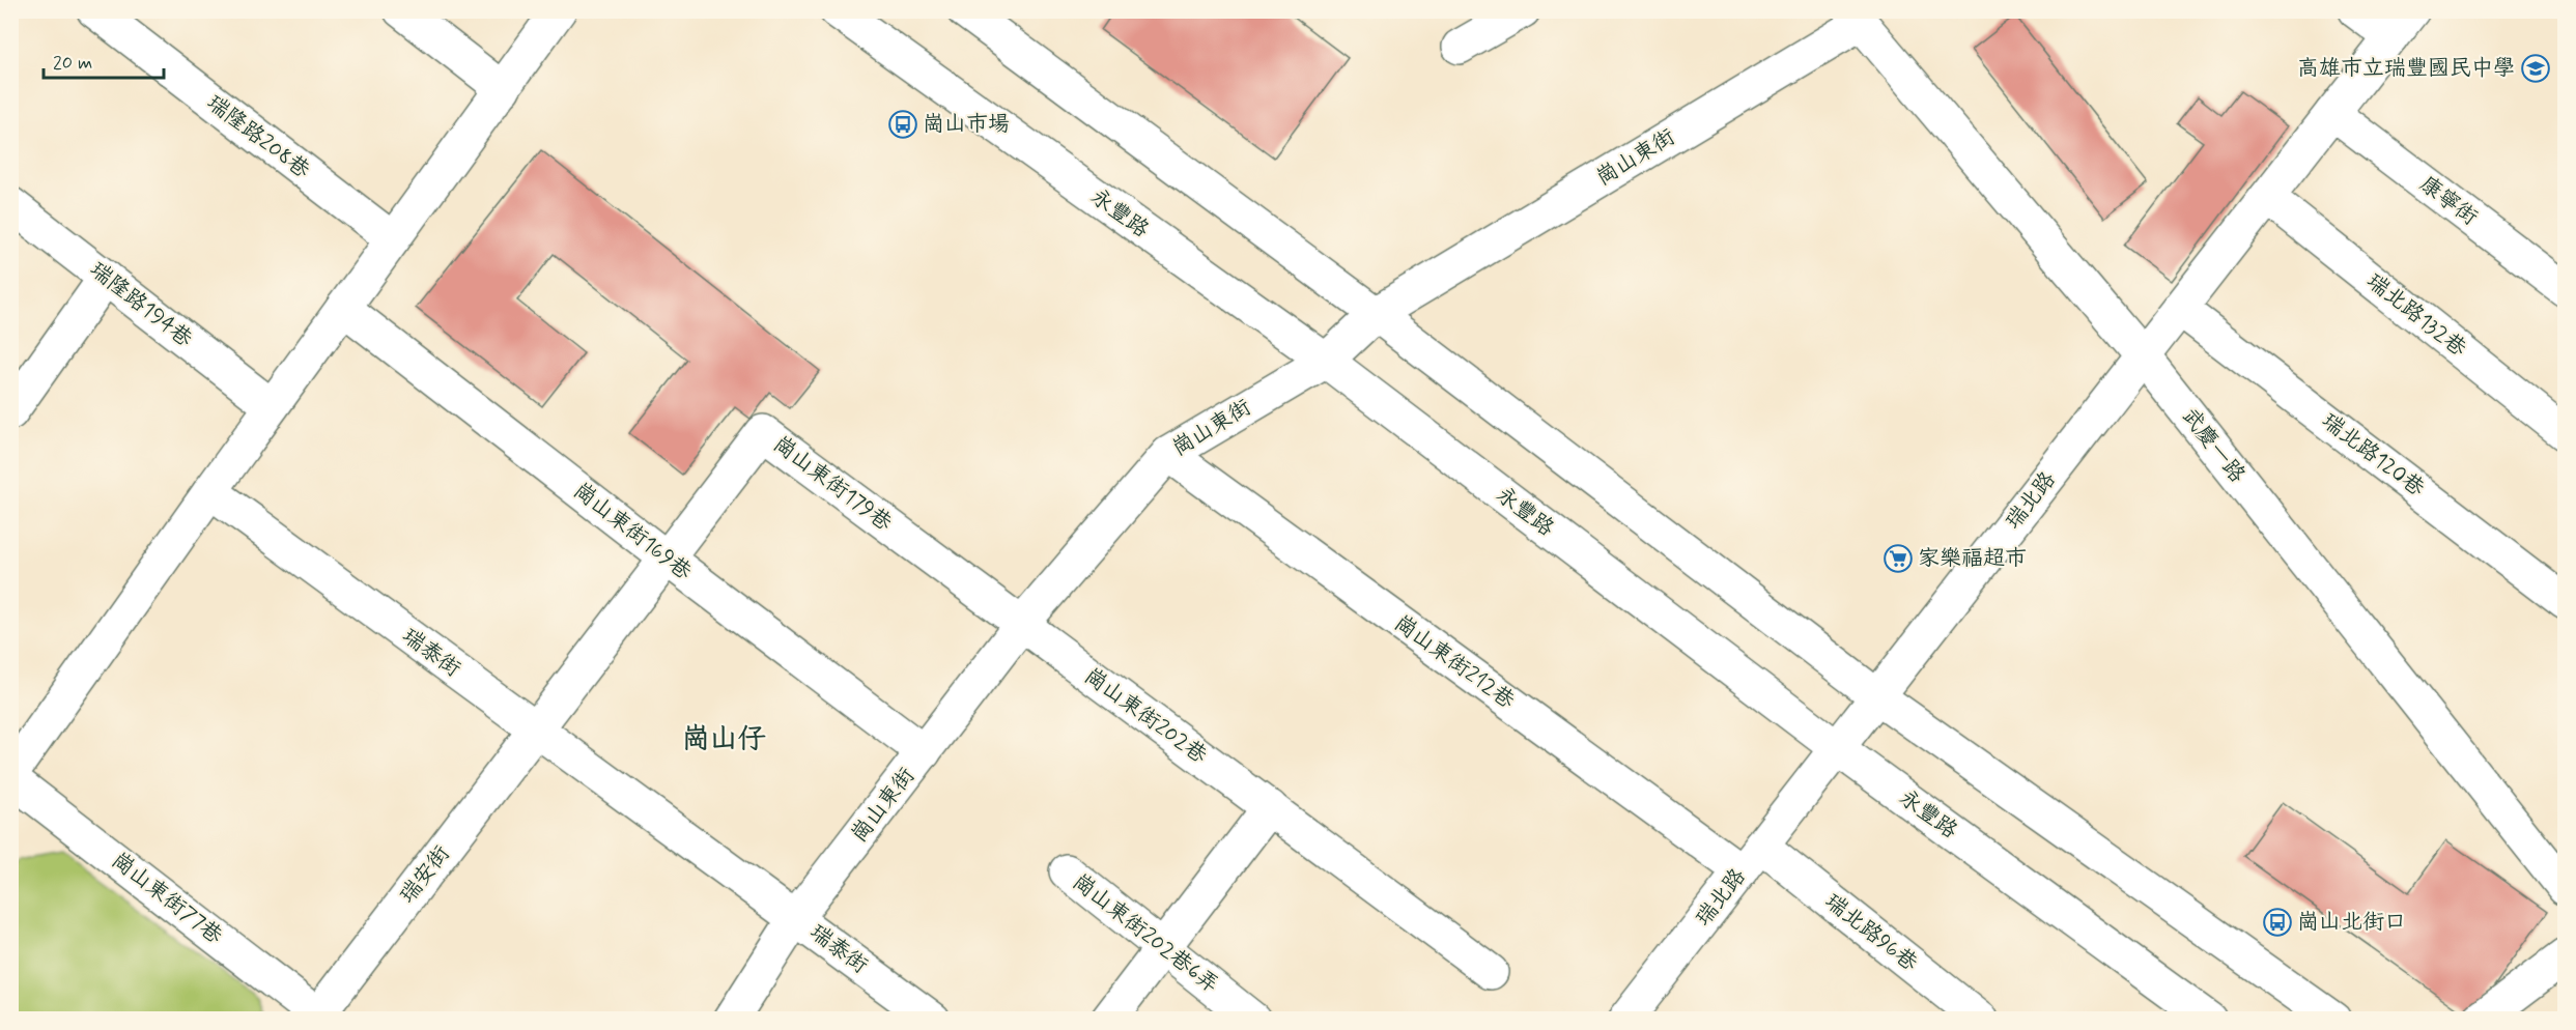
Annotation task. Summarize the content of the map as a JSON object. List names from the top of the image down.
{
  "streets": {
    "street": [
      "瑞隆路208巷",
      "崗山東街",
      "康寧街",
      "永豐路",
      "瑞隆路194巷",
      "瑞北路132巷",
      "武慶一路",
      "瑞北路120巷",
      "崗山東街179巷",
      "瑞北路",
      "崗山東街169巷",
      "瑞泰街",
      "崗山東街212巷",
      "崗山東街202巷",
      "瑞安街",
      "崗山東街77巷",
      "瑞北路96巷",
      "崗山東街202巷6弄"
    ]
  },
  "crossings": [
    ["崗山東街", "永豐路"],
    ["崗山東街", "武慶一路"],
    ["崗山東街", "崗山東街179巷"],
    ["崗山東街", "崗山東街169巷"],
    ["崗山東街", "瑞泰街"],
    ["崗山東街", "崗山東街212巷"],
    ["崗山東街", "崗山東街202巷"],
    ["康寧街", "瑞北路"],
    ["永豐路", "瑞北路"],
    ["瑞北路132巷", "瑞北路"],
    ["武慶一路", "瑞北路"],
    ["瑞北路120巷", "瑞北路"],
    ["崗山東街179巷", "崗山東街169巷"],
    ["崗山東街179巷", "瑞泰街"],
    ["崗山東街179巷", "崗山東街202巷"],
    ["崗山東街179巷", "瑞安街"],
    ["瑞北路", "崗山東街212巷"],
    ["瑞北路", "瑞北路96巷"],
    ["瑞泰街", "瑞安街"],
    ["崗山東街212巷", "瑞北路96巷"],
    ["瑞安街", "崗山東街77巷"]
  ],
  "districts": ["崗山仔"],
  "places": {
    "school or university": ["高雄市立瑞豐國民中學"],
    "bus stop": ["崗山市場", "崗山北街口"],
    "supermarket": ["家樂福超市"]
  },
  "scale_bar": "20 m"
}
